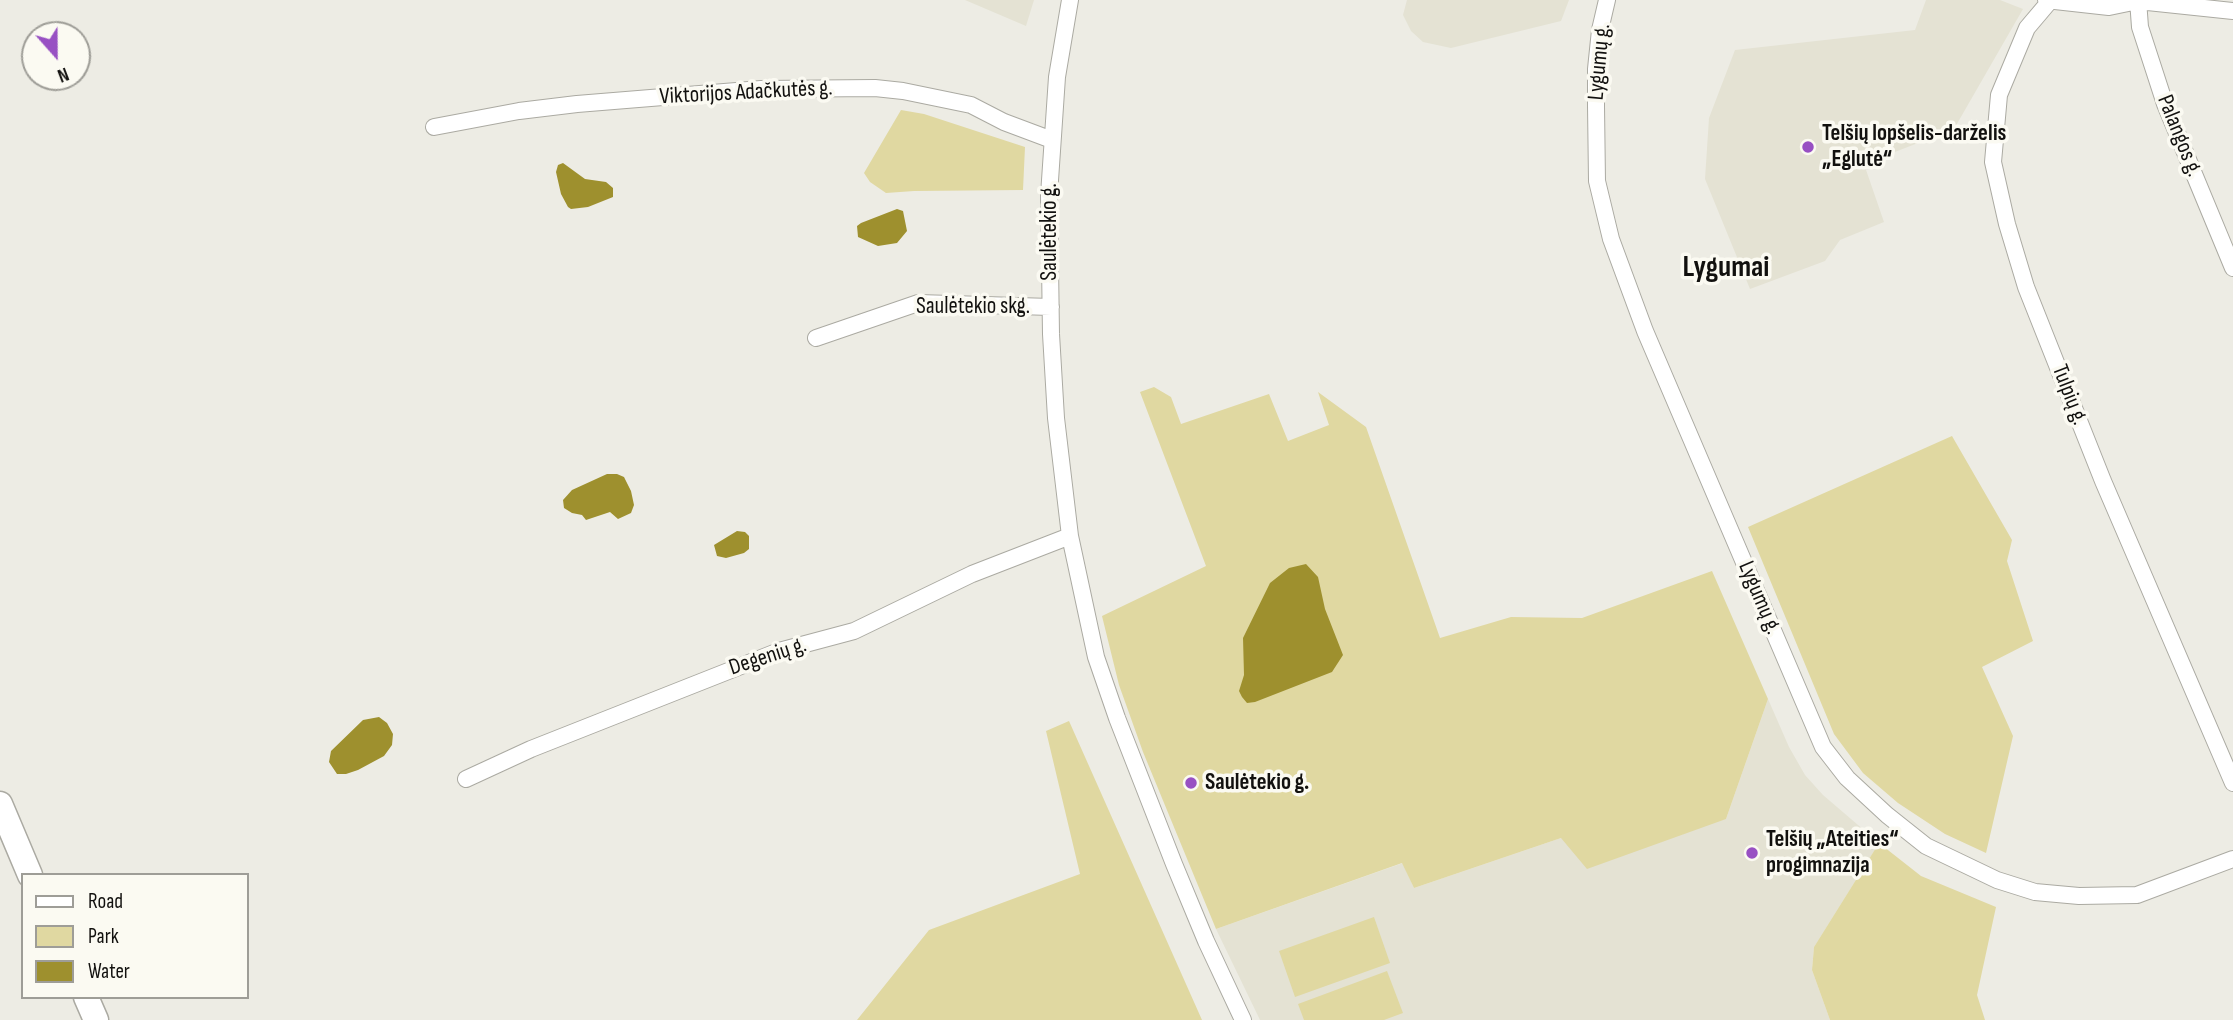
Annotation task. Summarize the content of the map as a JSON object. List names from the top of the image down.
{
  "streets": {
    "street": [
      "Lygumų g.",
      "Viktorijos Adačkutės g.",
      "Palangos g.",
      "Saulėtekio g.",
      "Saulėtekio skg.",
      "Tulpių g.",
      "Degenių g."
    ]
  },
  "crossings": [
    ["Viktorijos Adačkutės g.", "Saulėtekio g."],
    ["Saulėtekio g.", "Saulėtekio skg."],
    ["Saulėtekio g.", "Degenių g."]
  ],
  "districts": ["Lygumai"],
  "places": ["Telšių lopšelis-darželis „Eglutė“", "Saulėtekio g.", "Telšių „Ateities“ progimnazija"],
  "legend": ["Road", "Park", "Water"],
  "north": "bottom"
}
